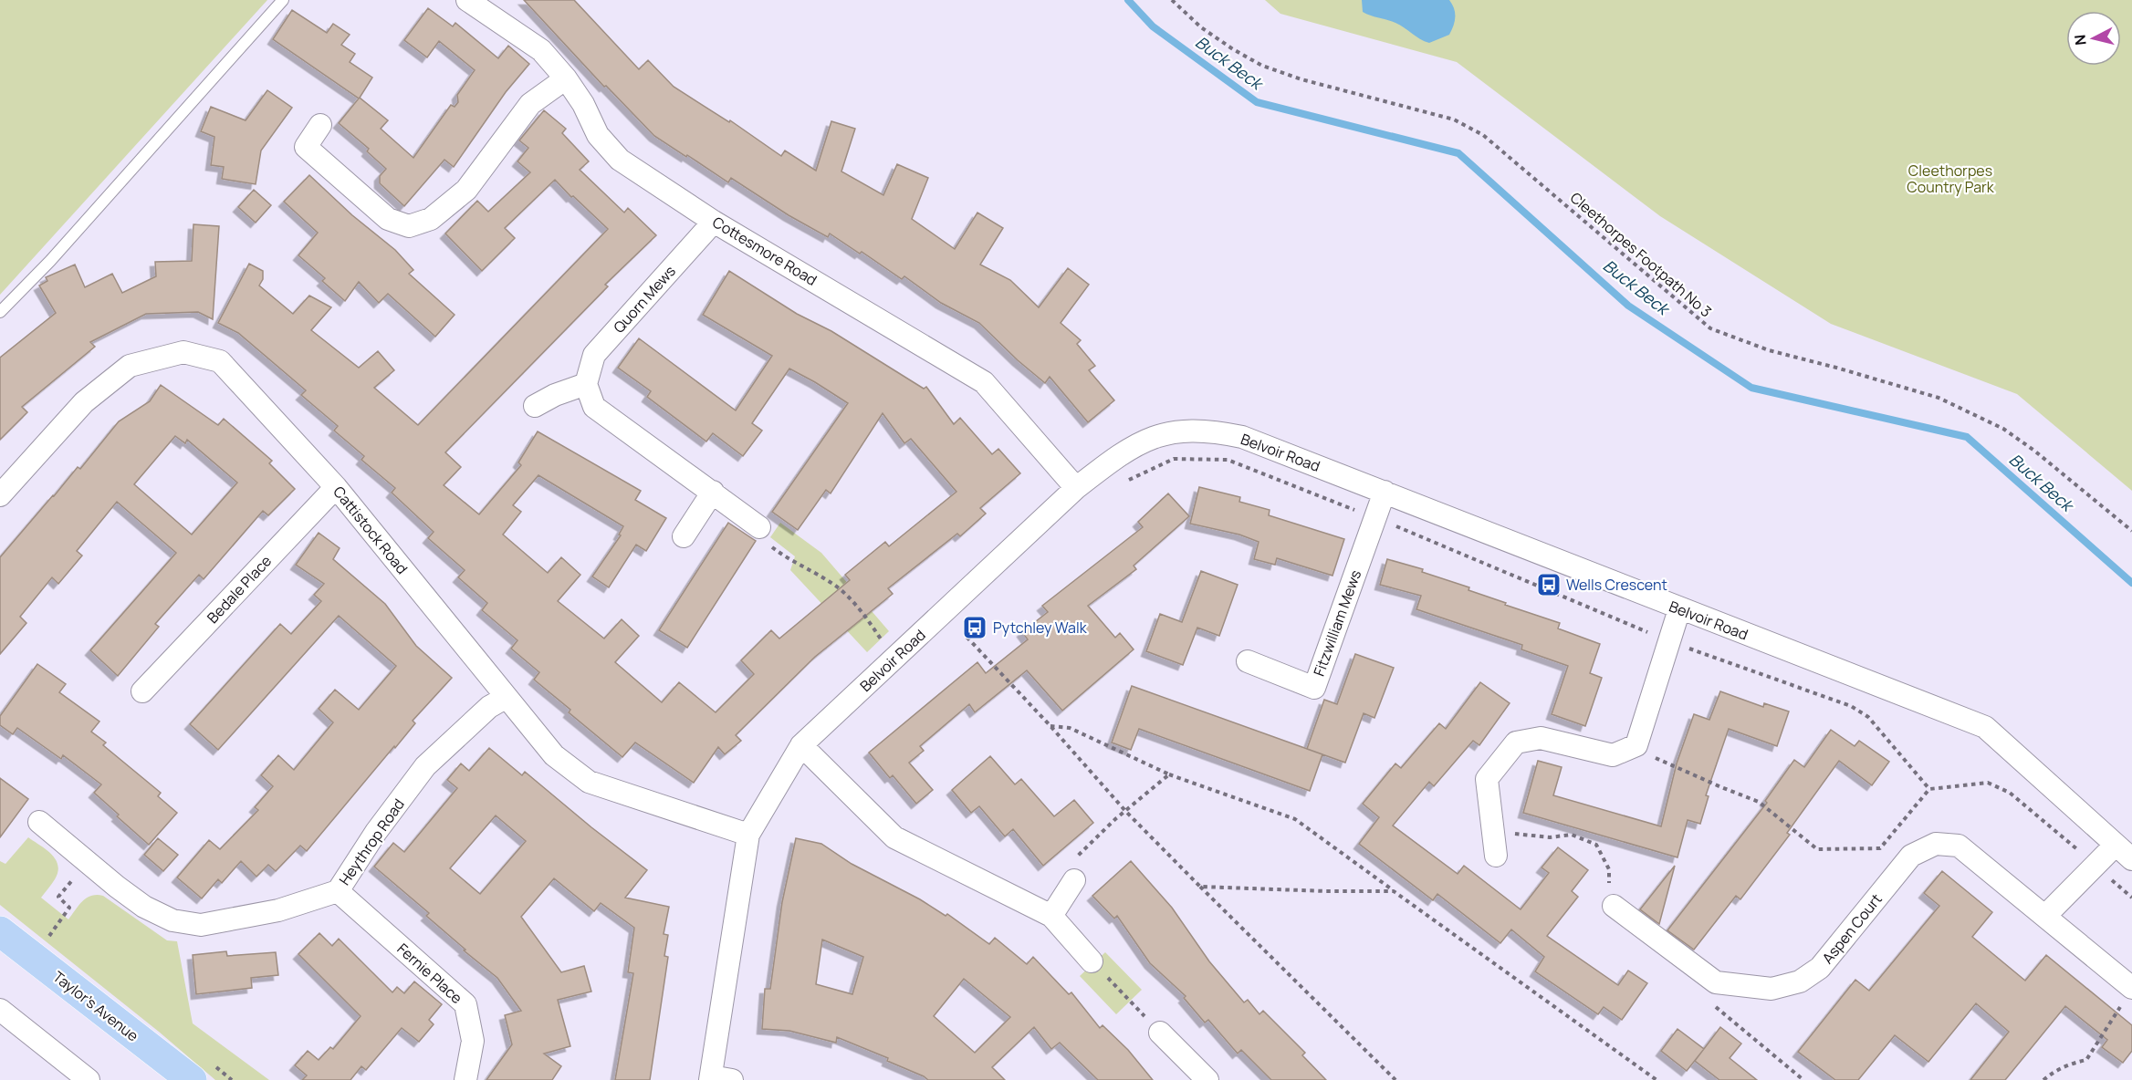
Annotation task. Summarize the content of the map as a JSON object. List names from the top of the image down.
{
  "streets": {
    "main road": ["Taylor's Avenue"],
    "street": [
      "Cottesmore Road",
      "Quorn Mews",
      "Belvoir Road",
      "Cattistock Road",
      "Bedale Place",
      "Fitzwilliam Mews",
      "Heythrop Road",
      "Aspen Court",
      "Fernie Place"
    ],
    "path": ["Cleethorpes Footpath No 3"]
  },
  "crossings": [
    ["Cottesmore Road", "Quorn Mews"],
    ["Cottesmore Road", "Belvoir Road"],
    ["Belvoir Road", "Cattistock Road"],
    ["Belvoir Road", "Fitzwilliam Mews"],
    ["Cattistock Road", "Bedale Place"],
    ["Cattistock Road", "Heythrop Road"],
    ["Heythrop Road", "Fernie Place"]
  ],
  "water": ["Buck Beck"],
  "parks": ["Cleethorpes Country Park"],
  "places": {
    "bus stop": ["Wells Crescent", "Pytchley Walk"]
  },
  "north": "left"
}
